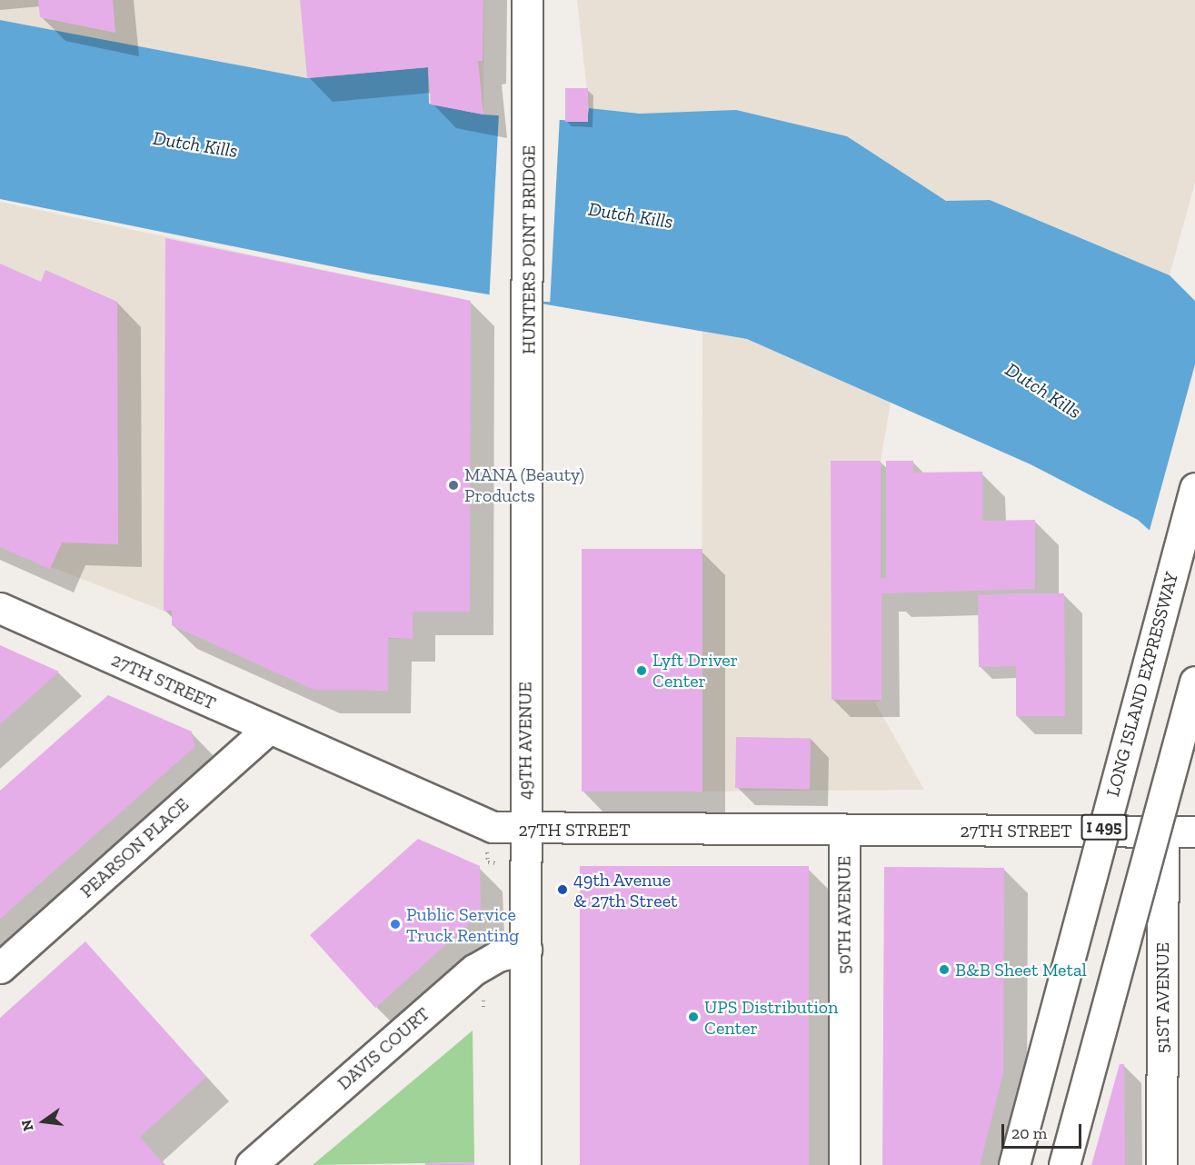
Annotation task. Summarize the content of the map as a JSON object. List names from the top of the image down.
{
  "streets": {
    "main road": [
      "HUNTERS POINT BRIDGE",
      "27TH STREET",
      "LONG ISLAND EXPRESSWAY",
      "49TH AVENUE",
      "I 495",
      "PEARSON PLACE",
      "50TH AVENUE",
      "51ST AVENUE",
      "DAVIS COURT"
    ]
  },
  "crossings": [
    ["HUNTERS POINT BRIDGE", "49TH AVENUE"],
    ["27TH STREET", "49TH AVENUE"],
    ["27TH STREET", "PEARSON PLACE"],
    ["27TH STREET", "50TH AVENUE"],
    ["27TH STREET", "51ST AVENUE"],
    ["49TH AVENUE", "DAVIS COURT"]
  ],
  "water": ["Dutch Kills"],
  "places": [
    "MANA (Beauty) Products",
    "Lyft Driver Center",
    "49th Avenue & 27th Street",
    "Public Service Truck Renting",
    "B&B Sheet Metal",
    "UPS Distribution Center"
  ],
  "scale_bar": "20 m",
  "north": "left"
}
